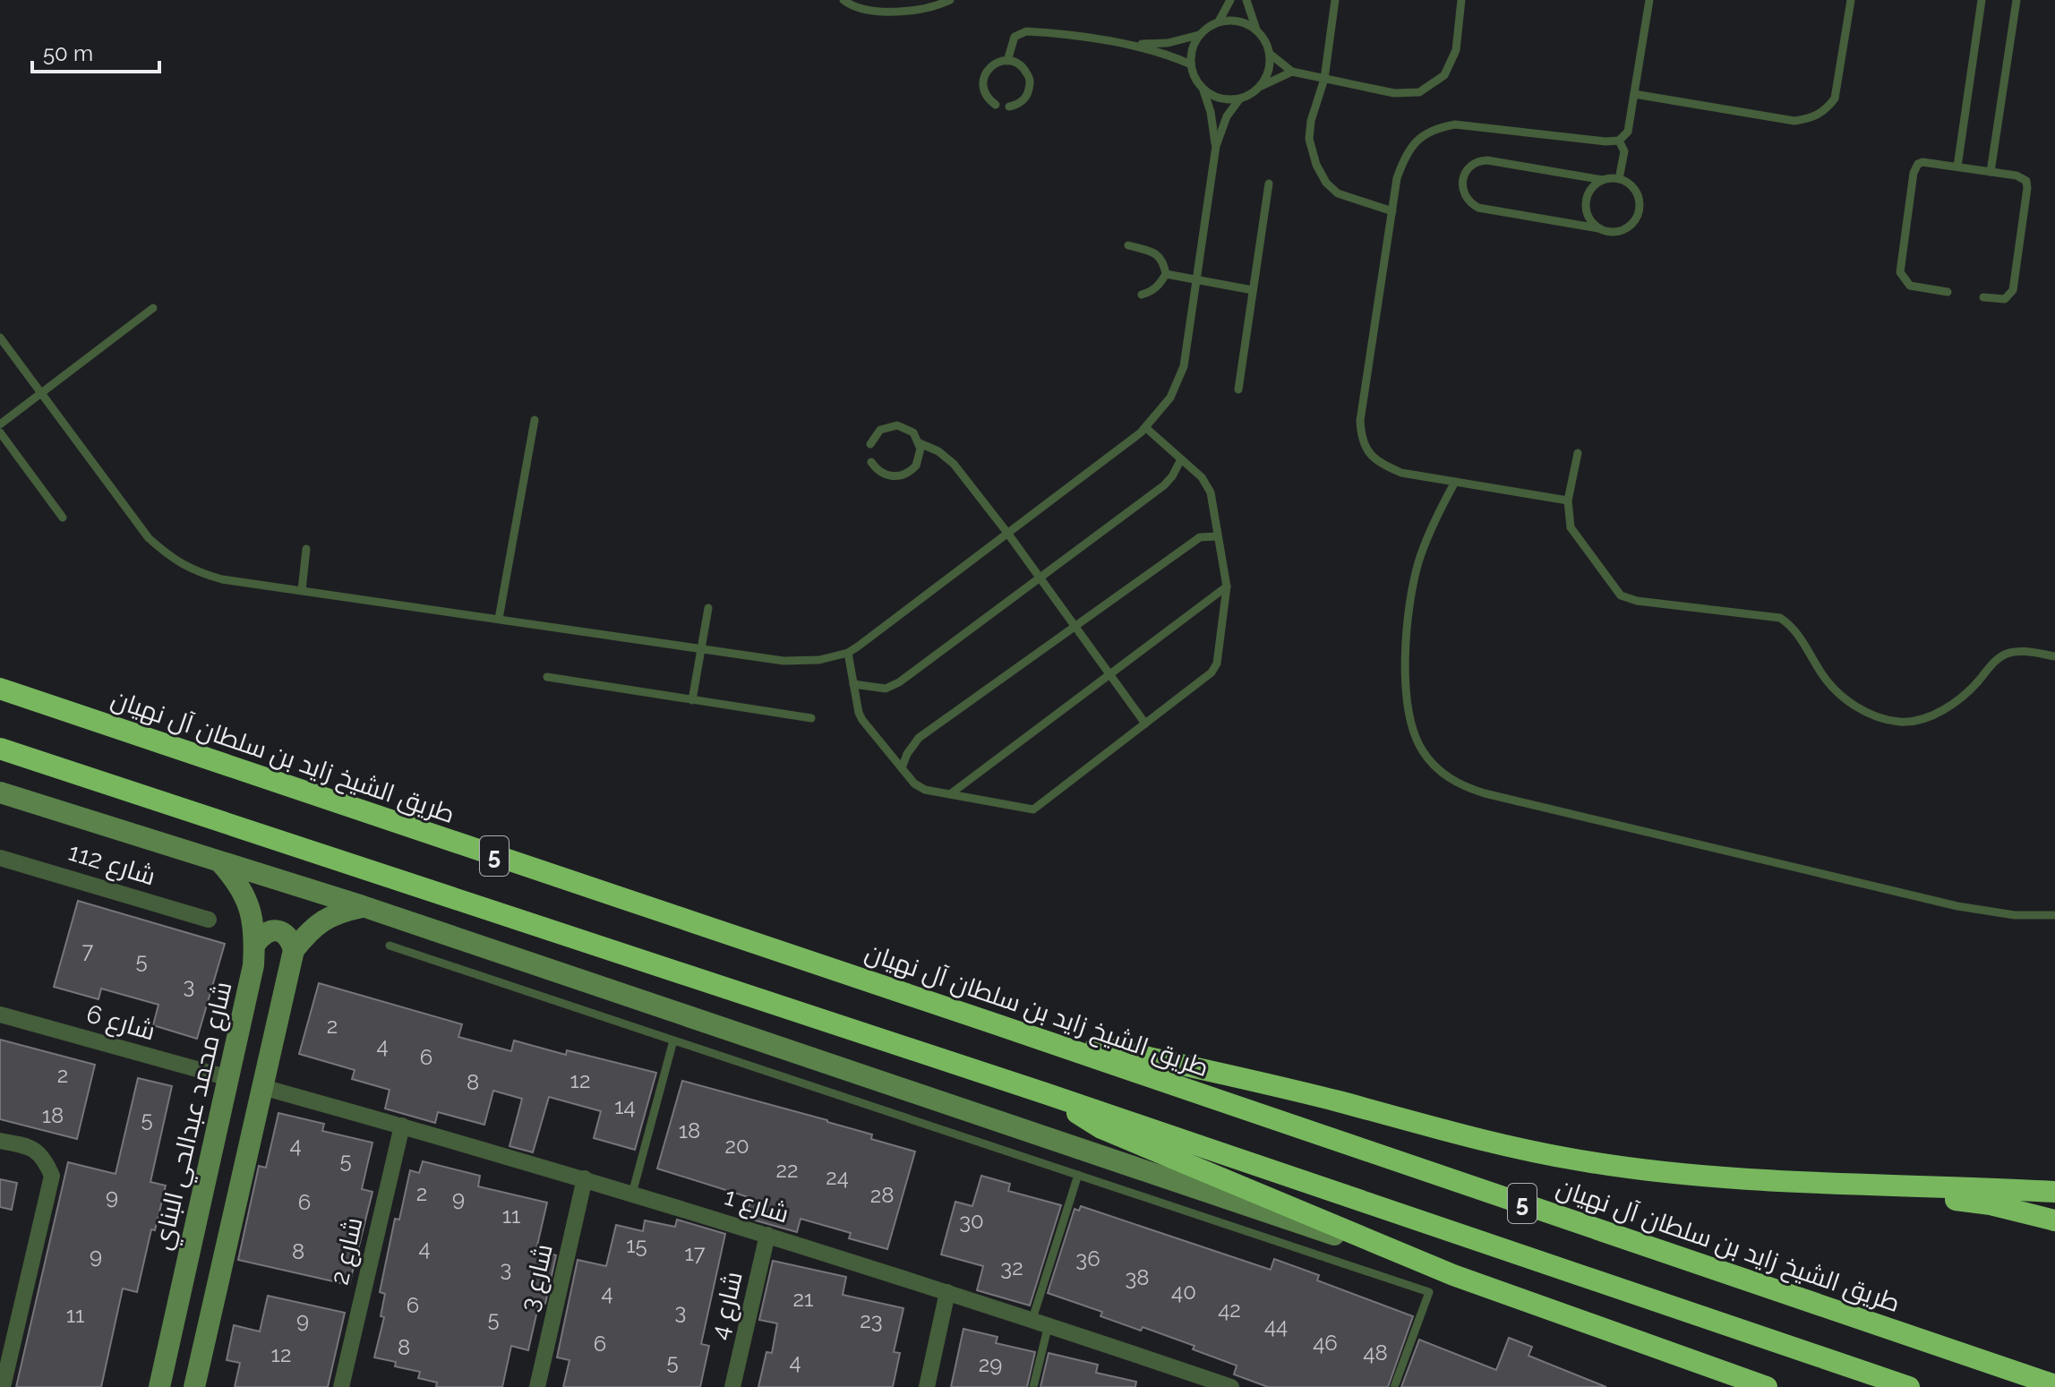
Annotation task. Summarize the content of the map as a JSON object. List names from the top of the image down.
{
  "streets": {
    "highway": ["طريق الشيخ زايد بن سلطان آل نهيان", "5"],
    "main road": ["شارع محمد عبدالحي البناي"],
    "street": [
      "شارع 112",
      "شارع 6",
      "شارع 1",
      "شارع 2",
      "شارع 3",
      "شارع 4"
    ]
  },
  "crossings": [
    ["شارع 6", "شارع محمد عبدالحي البناي"],
    ["شارع 1", "شارع 2"],
    ["شارع 1", "شارع 3"],
    ["شارع 1", "شارع 4"]
  ],
  "house_numbers": [
    "7",
    "5",
    "3",
    "2",
    "4",
    "6",
    "2",
    "12",
    "8",
    "14",
    "18",
    "5",
    "18",
    "4",
    "20",
    "5",
    "22",
    "24",
    "2",
    "28",
    "9",
    "9",
    "6",
    "11",
    "30",
    "15",
    "4",
    "8",
    "17",
    "9",
    "36",
    "32",
    "3",
    "38",
    "40",
    "4",
    "21",
    "6",
    "42",
    "3",
    "11",
    "5",
    "9",
    "23",
    "44",
    "46",
    "6",
    "8",
    "48",
    "12",
    "5",
    "4",
    "29"
  ],
  "scale_bar": "50 m"
}
